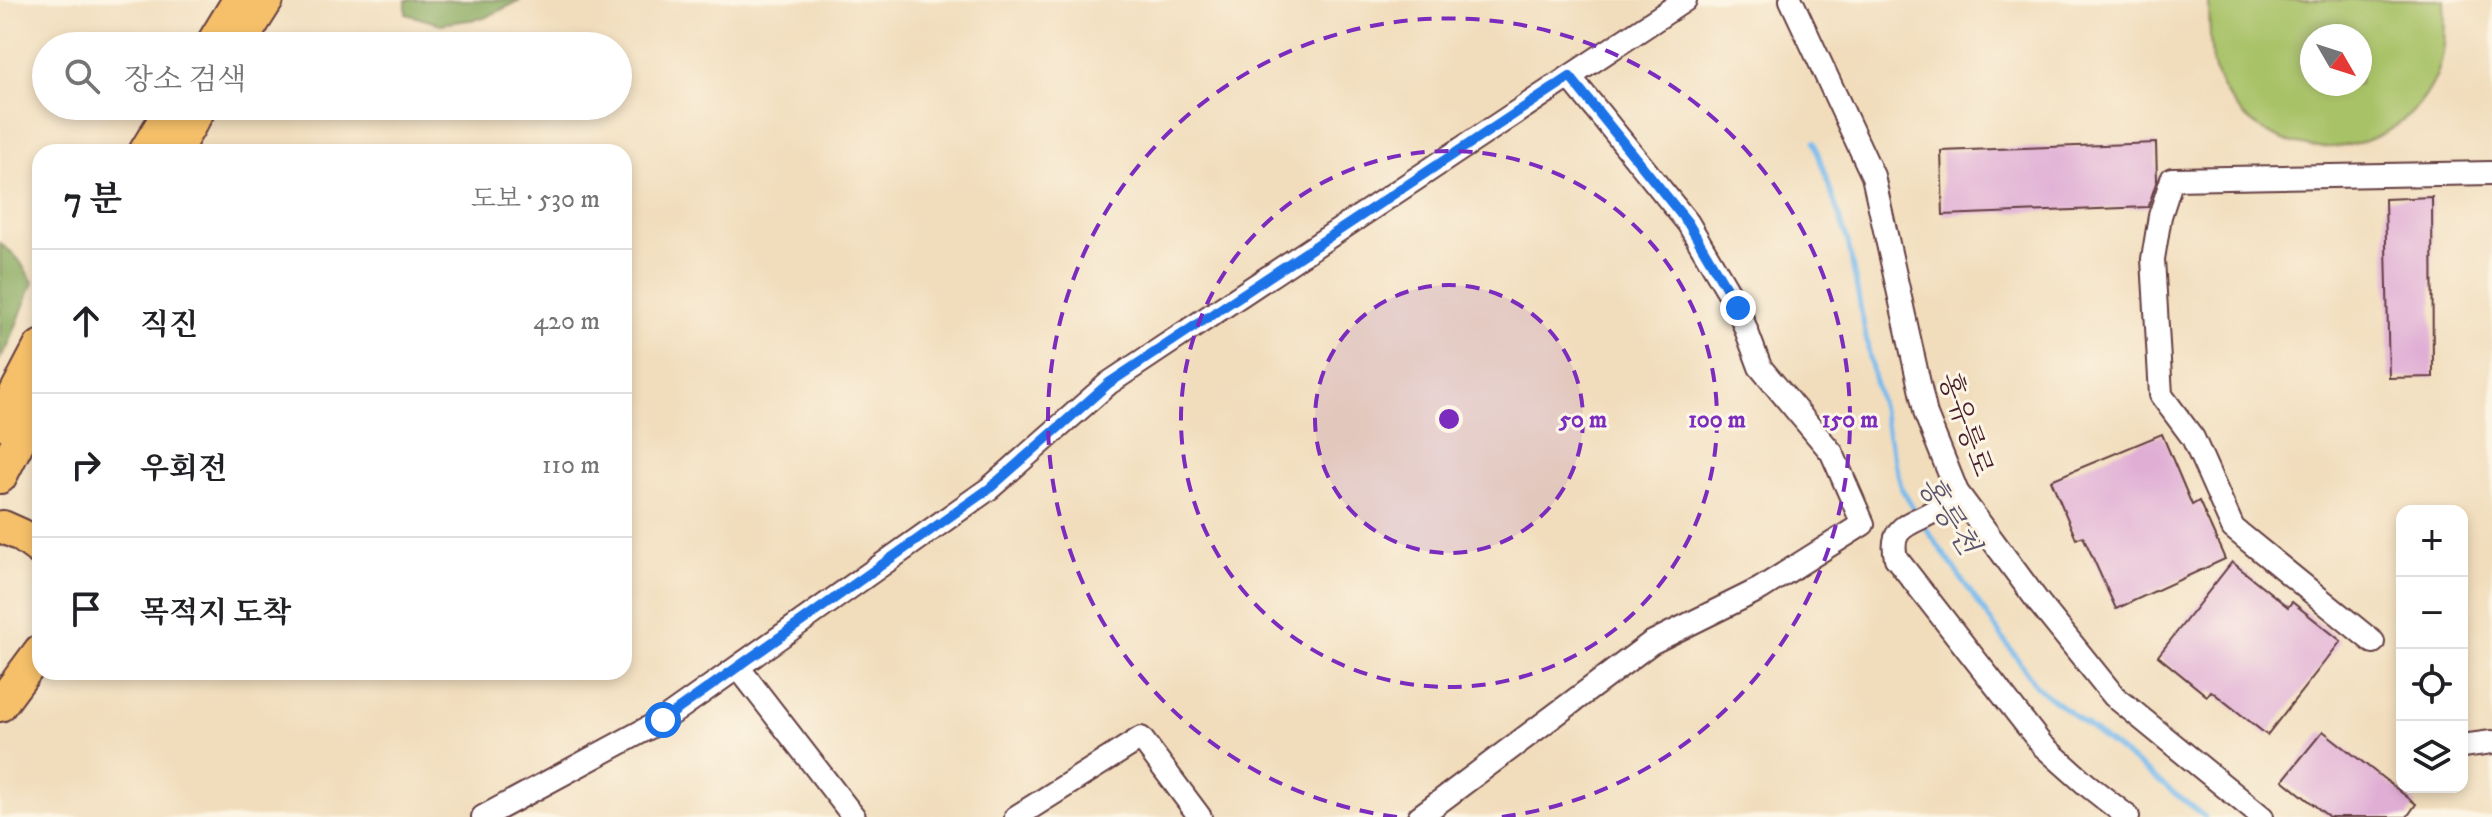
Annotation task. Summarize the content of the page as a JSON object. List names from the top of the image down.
{
  "streets": {
    "street": ["홍유릉로"]
  },
  "water": ["홍릉천"],
  "north": "bottom right",
  "page": {
    "search": "장소 검색",
    "heading": ["7 분", "도보 · 530 m"],
    "list": [
      ["직진", "420 m"],
      ["우회전", "110 m"],
      "목적지 도착"
    ],
    "map_buttons": ["+", "−"]
  },
  "rings": ["50 m", "100 m", "150 m"]
}
